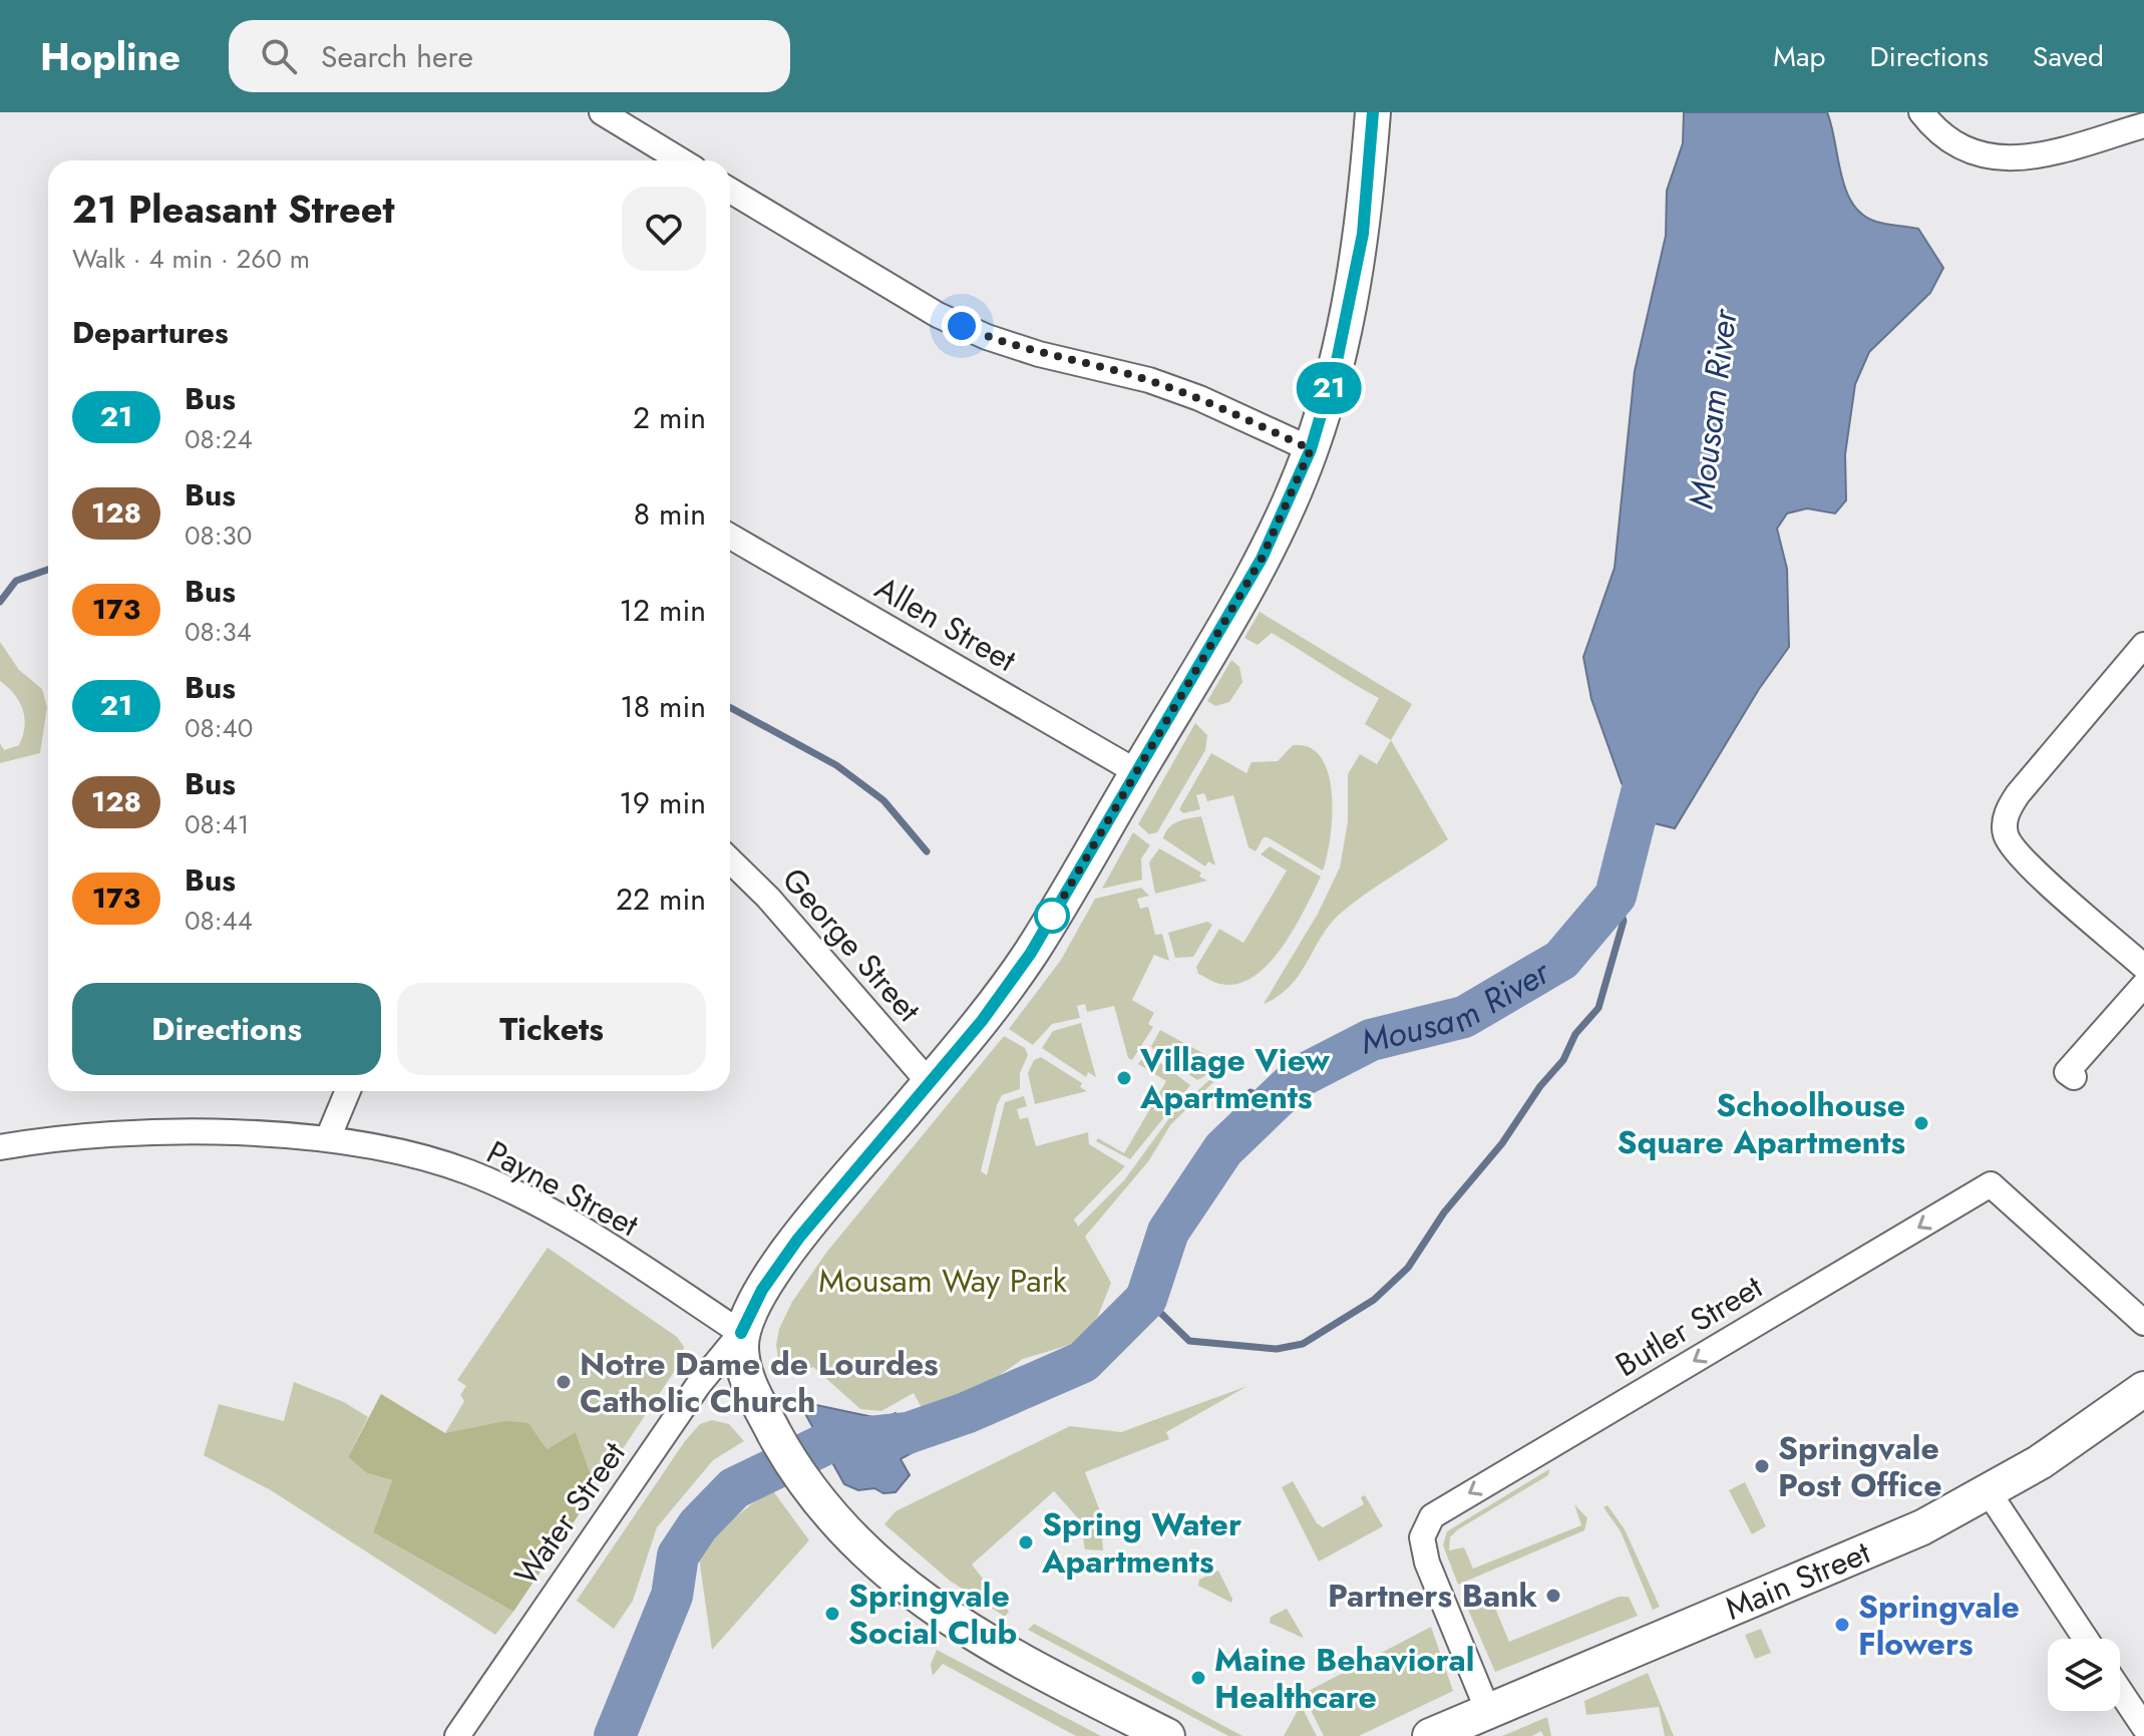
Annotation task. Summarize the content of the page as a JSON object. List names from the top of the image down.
{
  "streets": {
    "main road": ["Main Street"],
    "street": [
      "Allen Street",
      "George Street",
      "Payne Street",
      "Butler Street",
      "Water Street"
    ]
  },
  "crossings": [
    ["Payne Street", "Water Street"],
    ["Butler Street", "Main Street"]
  ],
  "water": ["Mousam River"],
  "parks": ["Mousam Way Park"],
  "places": [
    "Village View Apartments",
    "Schoolhouse Square Apartments",
    "Notre Dame de Lourdes Catholic Church",
    "Springvale Post Office",
    "Spring Water Apartments",
    "Partners Bank",
    "Springvale Social Club",
    "Springvale Flowers",
    "Maine Behavioral Healthcare"
  ],
  "lines": ["bus line 21"],
  "page": {
    "header": "Hopline",
    "search": "Search here",
    "nav": ["Map", "Directions", "Saved"],
    "on_map": "21",
    "heading": [
      ["21 Pleasant Street", "Walk · 4 min · 260 m"],
      "Departures"
    ],
    "list": [
      {
        "mark": "21",
        "name": "Bus",
        "note": "08:24",
        "value": "2 min"
      },
      {
        "mark": "128",
        "name": "Bus",
        "note": "08:30",
        "value": "8 min"
      },
      {
        "mark": "173",
        "name": "Bus",
        "note": "08:34",
        "value": "12 min"
      },
      {
        "mark": "21",
        "name": "Bus",
        "note": "08:40",
        "value": "18 min"
      },
      {
        "mark": "128",
        "name": "Bus",
        "note": "08:41",
        "value": "19 min"
      },
      {
        "mark": "173",
        "name": "Bus",
        "note": "08:44",
        "value": "22 min"
      }
    ],
    "buttons": ["Directions", "Tickets"]
  }
}
